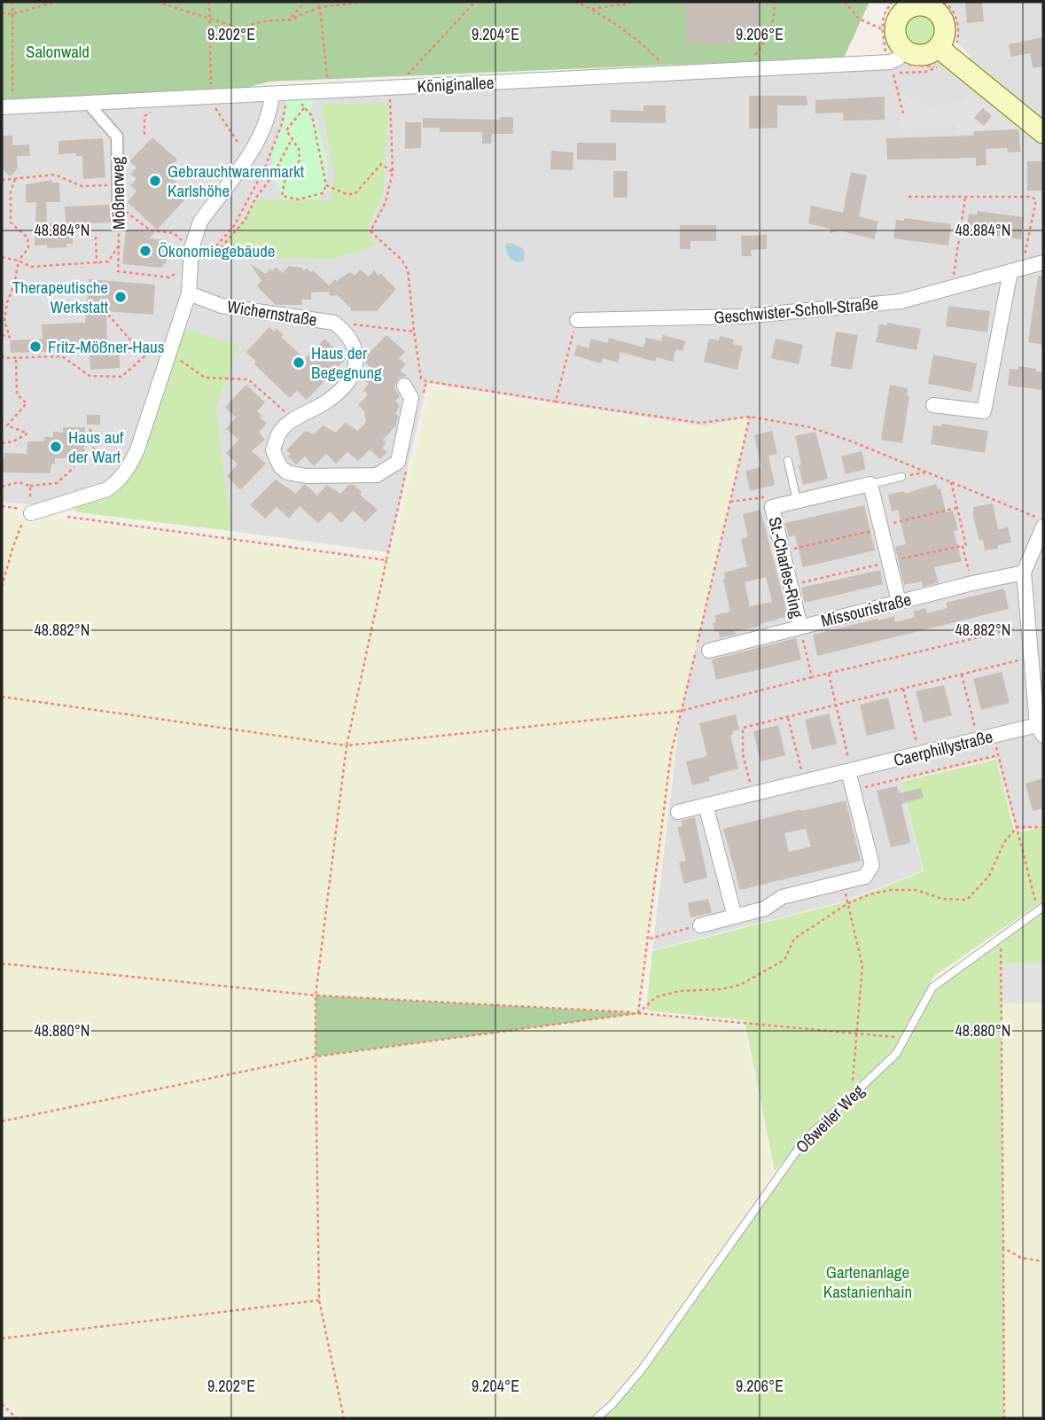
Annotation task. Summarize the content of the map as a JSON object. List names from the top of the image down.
{
  "streets": {
    "street": [
      "Königinallee",
      "Mößnerweg",
      "Geschwister-Scholl-Straße",
      "Wichernstraße",
      "St.-Charles-Ring",
      "Missouristraße",
      "Caerphillystraße"
    ],
    "lane": ["Oßweiler Weg"]
  },
  "crossings": [
    ["Königinallee", "Mößnerweg"],
    ["St.-Charles-Ring", "Missouristraße"]
  ],
  "parks": ["Salonwald", "Gartenanlage Kastanienhain"],
  "places": [
    "Gebrauchtwarenmarkt Karlshöhe",
    "Ökonomiegebäude",
    "Therapeutische Werkstatt",
    "Fritz-Mößner-Haus",
    "Haus der Begegnung",
    "Haus auf der Wart"
  ],
  "coordinates": [
    "9.202°E",
    "9.204°E",
    "9.206°E",
    "48.884°N",
    "48.882°N",
    "48.880°N"
  ]
}
